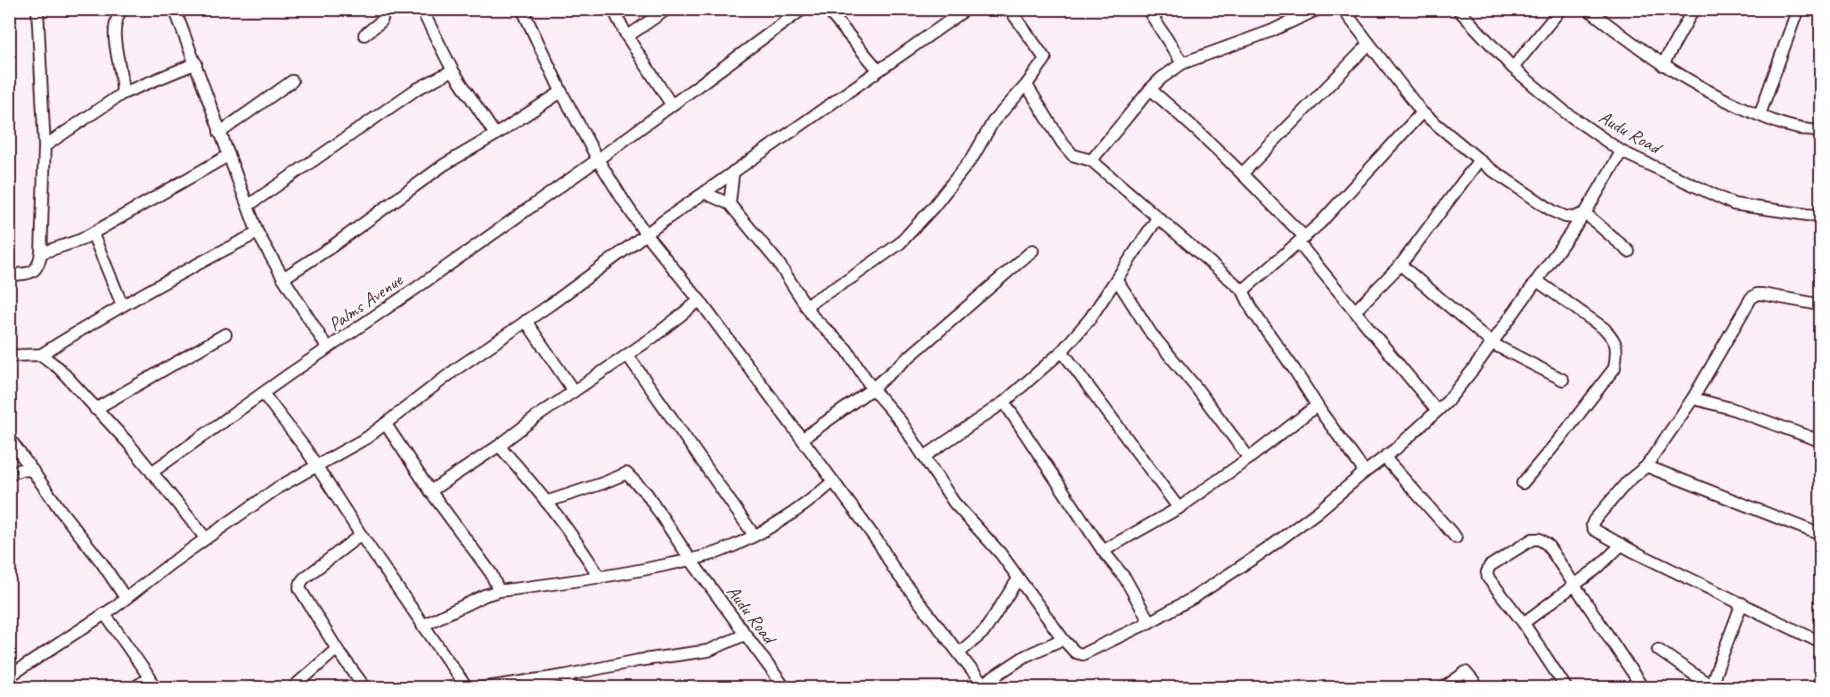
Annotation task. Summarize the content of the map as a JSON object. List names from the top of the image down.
{
  "streets": {
    "street": ["Audu Road", "Palms Avenue"]
  }
}
